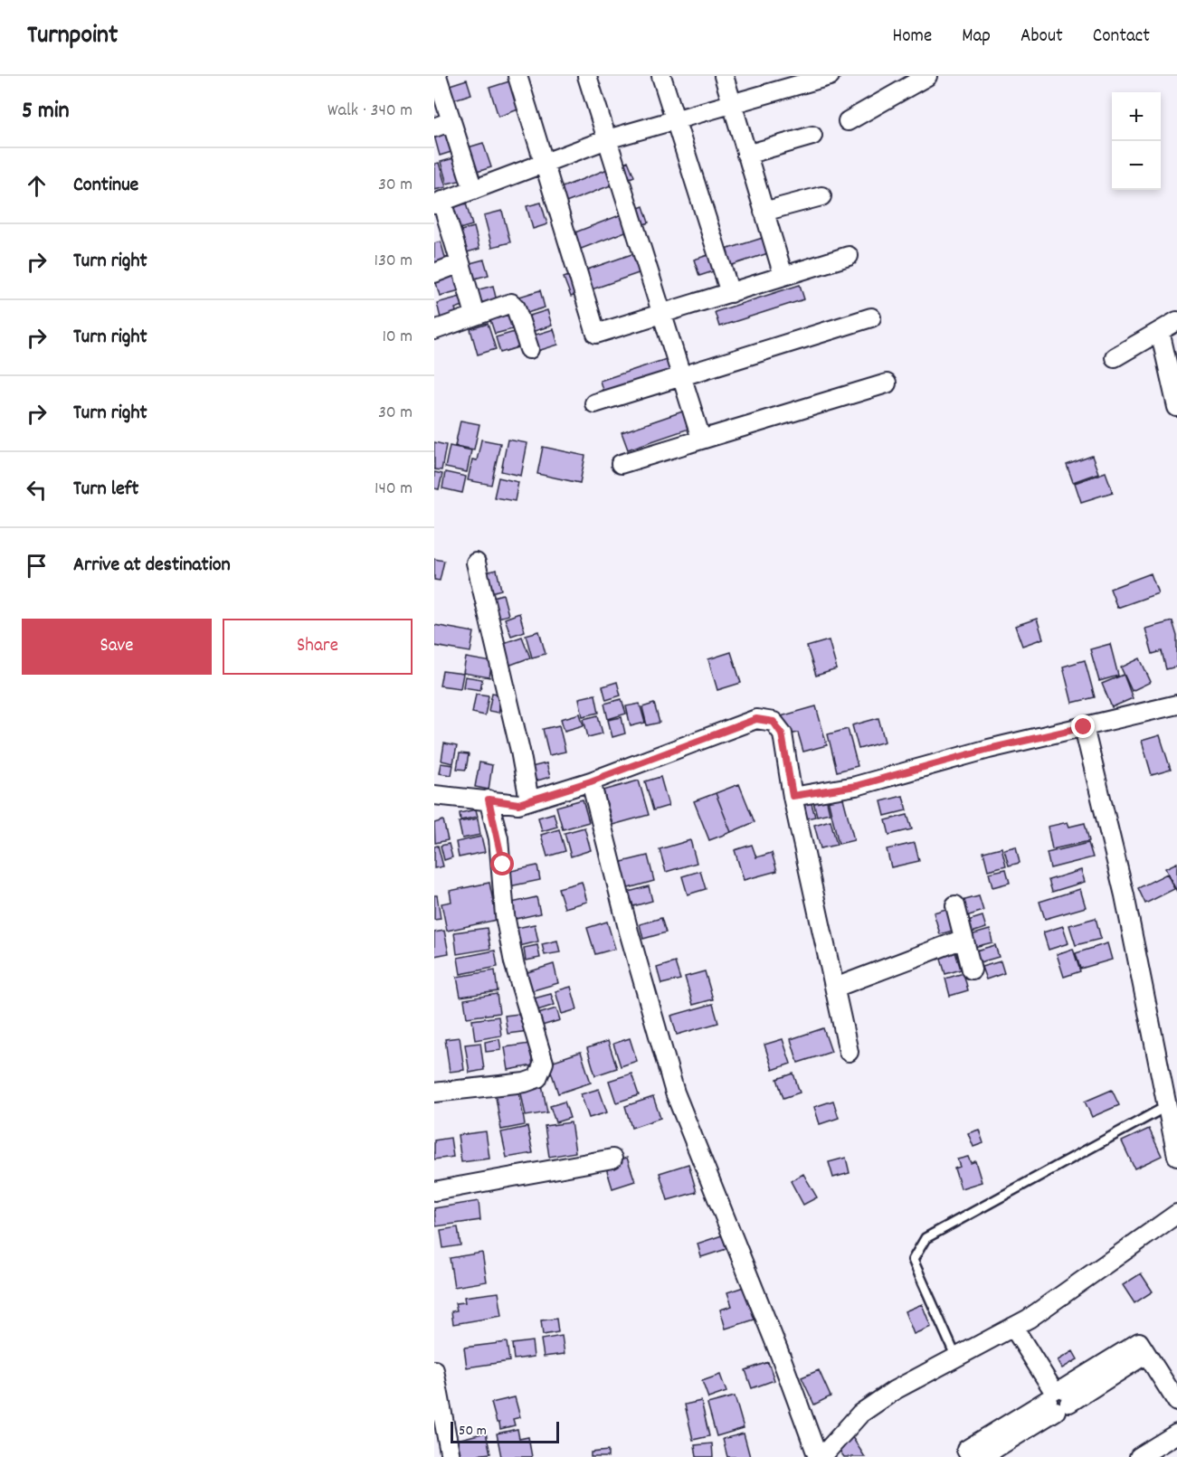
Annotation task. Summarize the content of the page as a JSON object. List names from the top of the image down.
{
  "scale_bar": "50 m",
  "page": {
    "header": "Turnpoint",
    "nav": [
      "Home",
      "Map",
      "About",
      "Contact"
    ],
    "heading": ["5 min", "Walk · 340 m"],
    "map_buttons": ["+", "−"],
    "list": [
      ["Continue", "30 m"],
      ["Turn right", "130 m"],
      ["Turn right", "10 m"],
      ["Turn right", "30 m"],
      ["Turn left", "140 m"],
      "Arrive at destination"
    ],
    "buttons": ["Save", "Share"],
    "scale": "50 m"
  }
}
